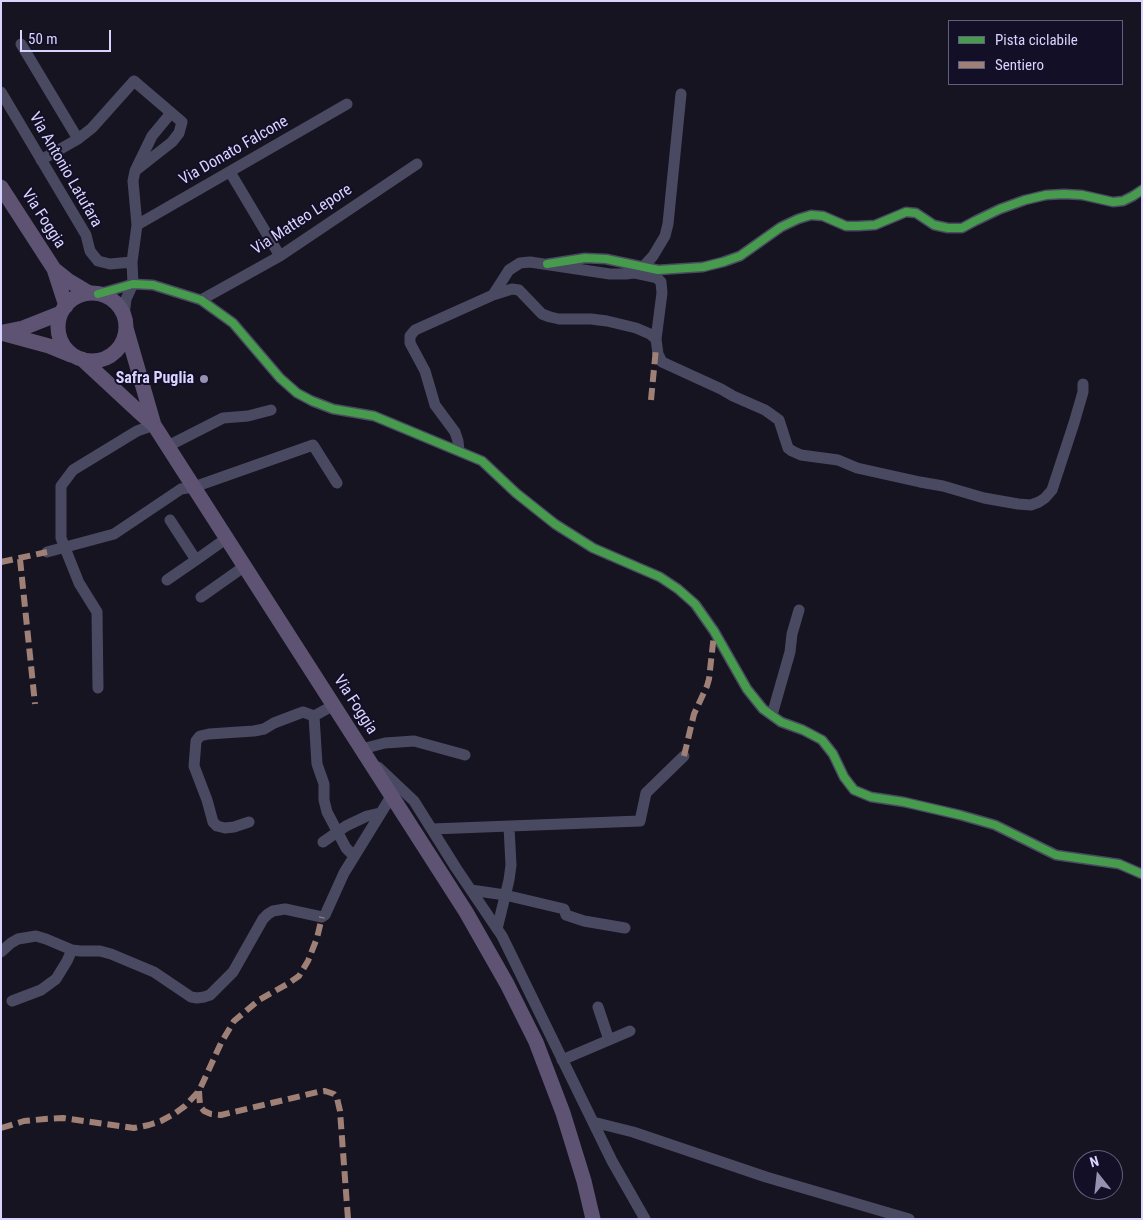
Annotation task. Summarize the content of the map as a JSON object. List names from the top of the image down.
{
  "streets": {
    "main road": ["Via Foggia"],
    "street": ["Via Donato Falcone", "Via Antonio Latufara", "Via Matteo Lepore"]
  },
  "places": ["Safra Puglia"],
  "legend": ["Pista ciclabile", "Sentiero"],
  "scale_bar": "50 m",
  "north": "top"
}
